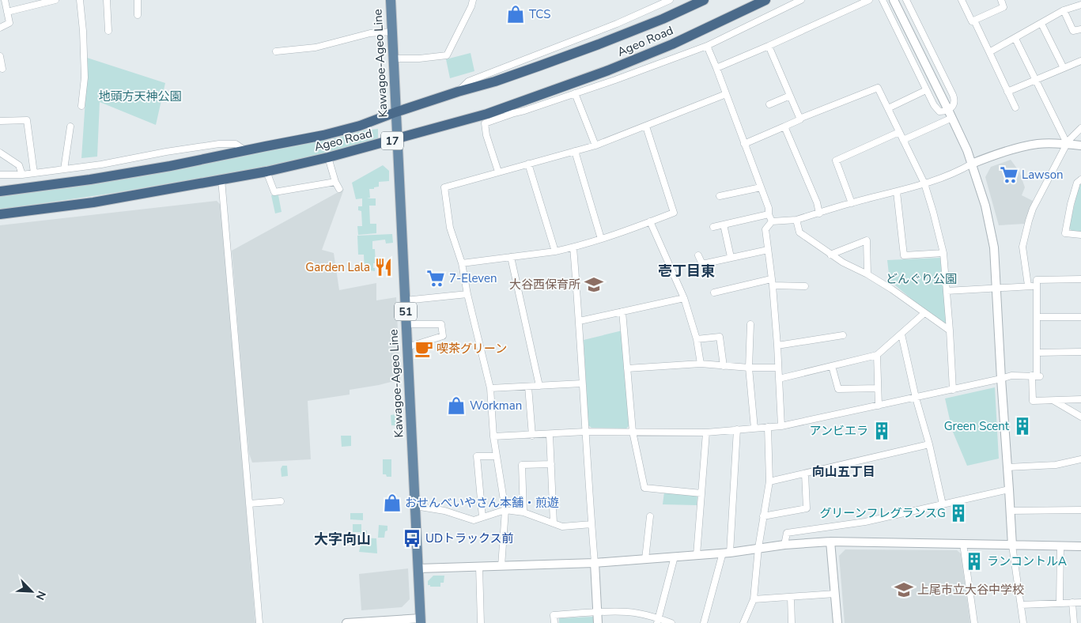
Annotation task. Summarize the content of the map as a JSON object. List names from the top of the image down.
{
  "streets": {
    "highway": ["Ageo Road", "17"],
    "main road": ["Kawagoe-Ageo Line", "51"]
  },
  "crossings": [
    ["Ageo Road", "Kawagoe-Ageo Line"]
  ],
  "districts": ["壱丁目東", "向山五丁目", "大字向山"],
  "parks": ["地頭方天神公園", "どんぐり公園"],
  "places": {
    "shop": ["TCS", "Workman", "おせんべいやさん本舗・煎遊"],
    "supermarket": ["Lawson", "7-Eleven"],
    "restaurant": ["Garden Lala"],
    "school or university": ["大谷西保育所", "上尾市立大谷中学校"],
    "cafe": ["喫茶グリーン"],
    "building": [
      "Green Scent",
      "アンビエラ",
      "グリーンフレグランスG",
      "ランコントルA"
    ],
    "bus stop": ["UDトラックス前"]
  },
  "north": "bottom right"
}
